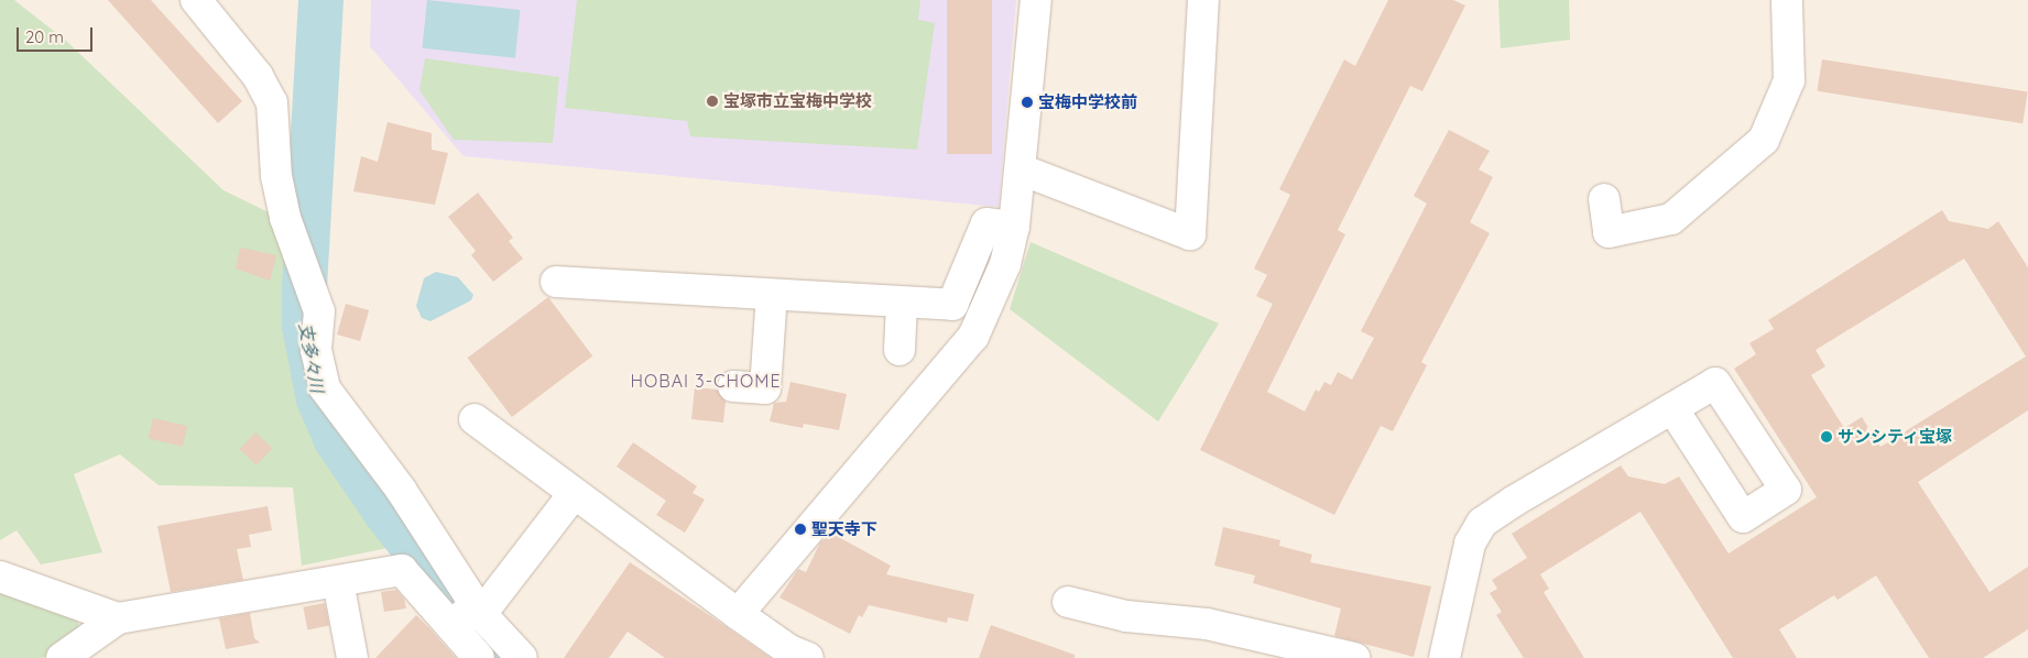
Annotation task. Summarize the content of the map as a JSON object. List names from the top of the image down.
{
  "districts": ["HOBAI 3-CHOME"],
  "water": ["支多々川"],
  "places": [
    "宝塚市立宝梅中学校",
    "宝梅中学校前",
    "サンシティ宝塚",
    "聖天寺下"
  ],
  "scale_bar": "20 m"
}
